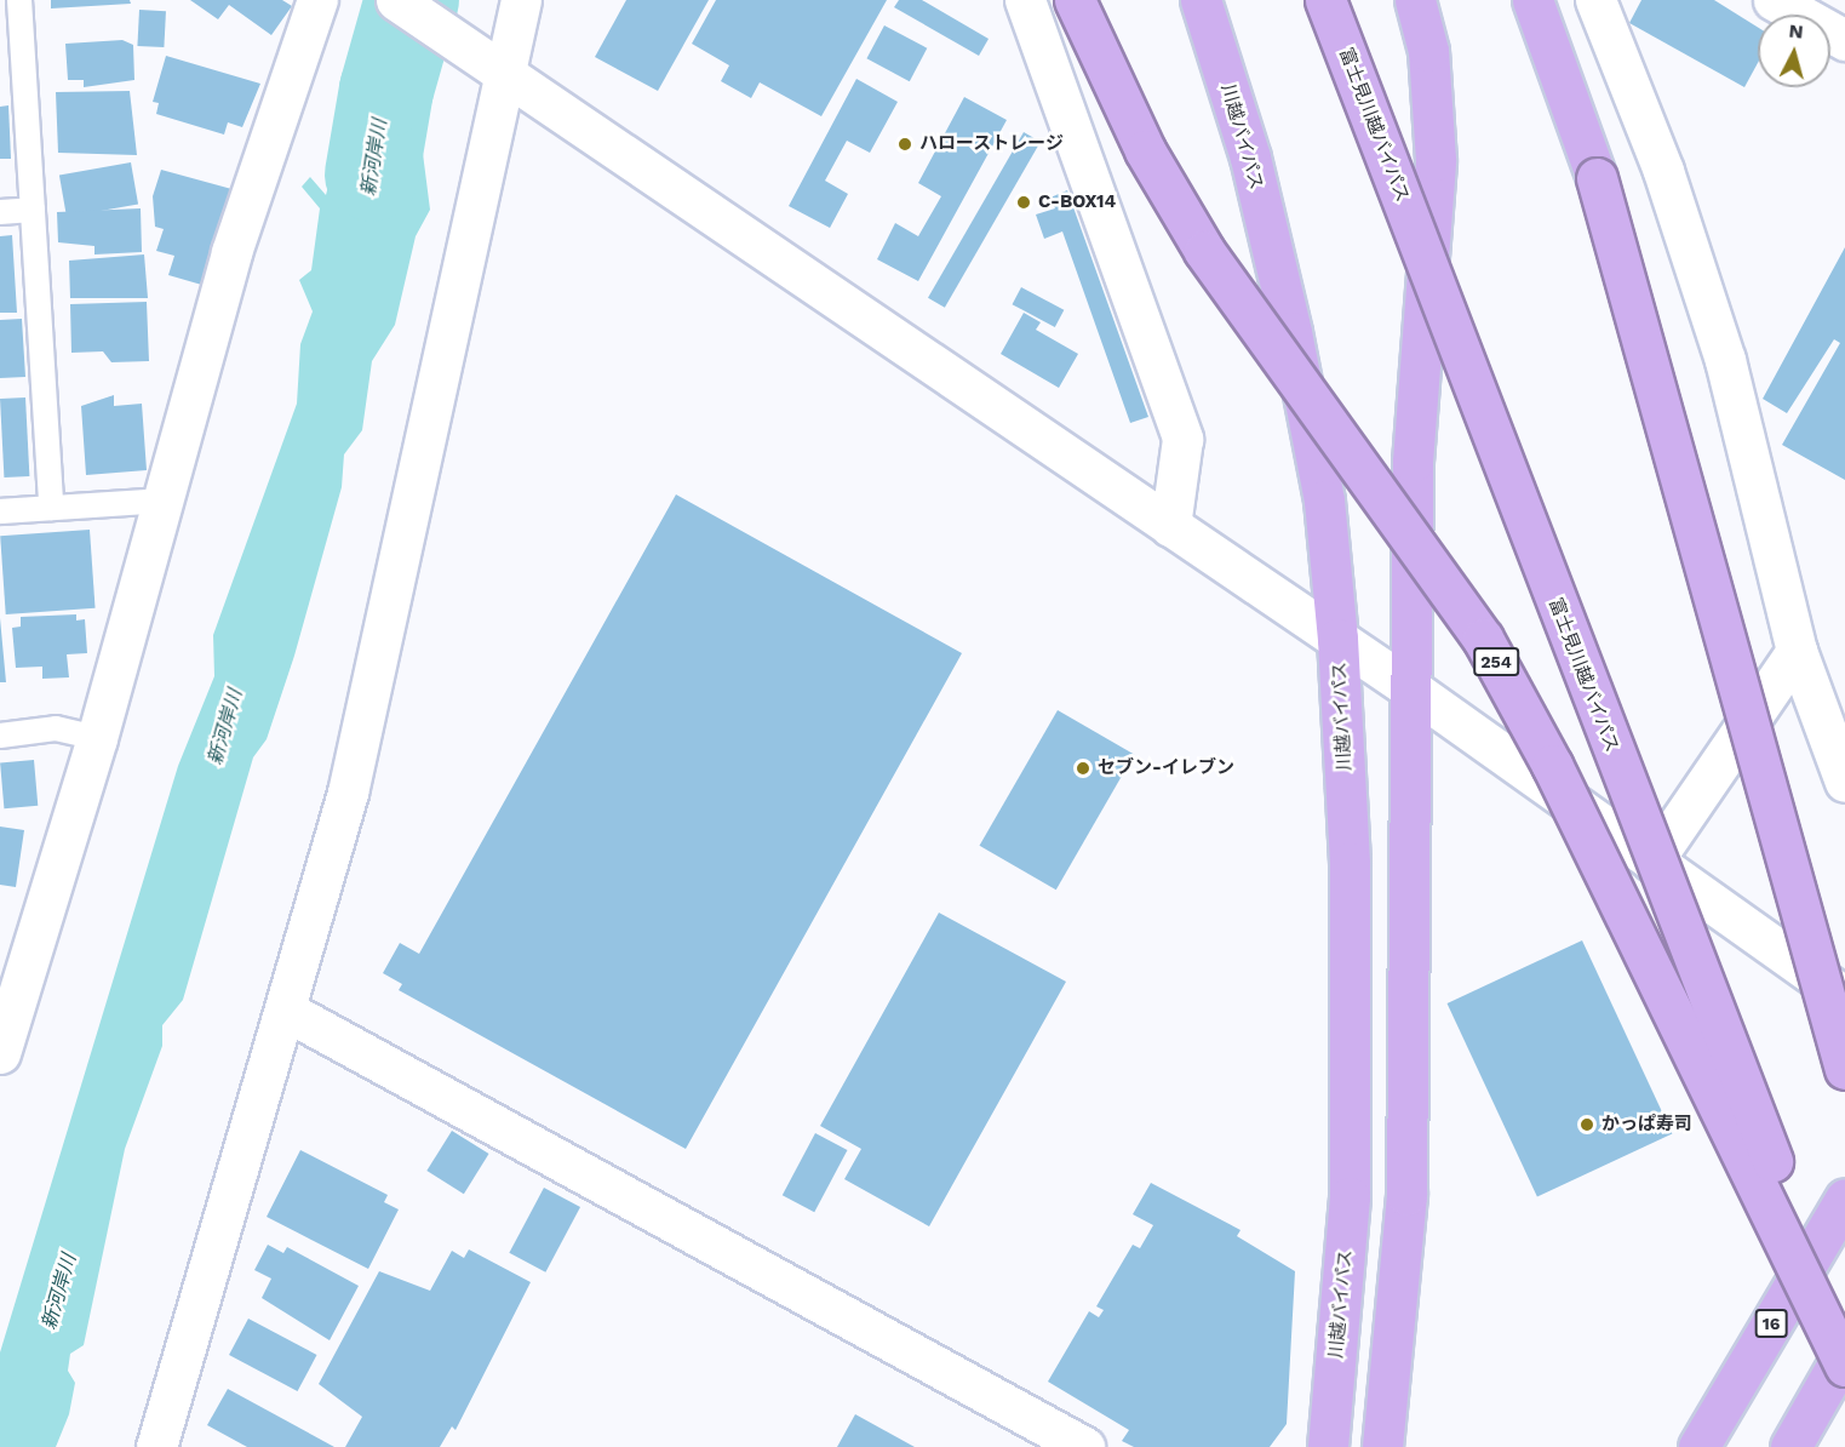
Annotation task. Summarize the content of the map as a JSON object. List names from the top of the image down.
{
  "streets": {
    "highway": [
      "富士見川越バイパス",
      "川越バイパス",
      "254",
      "16"
    ]
  },
  "water": ["新河岸川"],
  "places": [
    "ハローストレージ",
    "C-BOX14",
    "セブン-イレブン",
    "かっぱ寿司"
  ],
  "north": "top"
}
